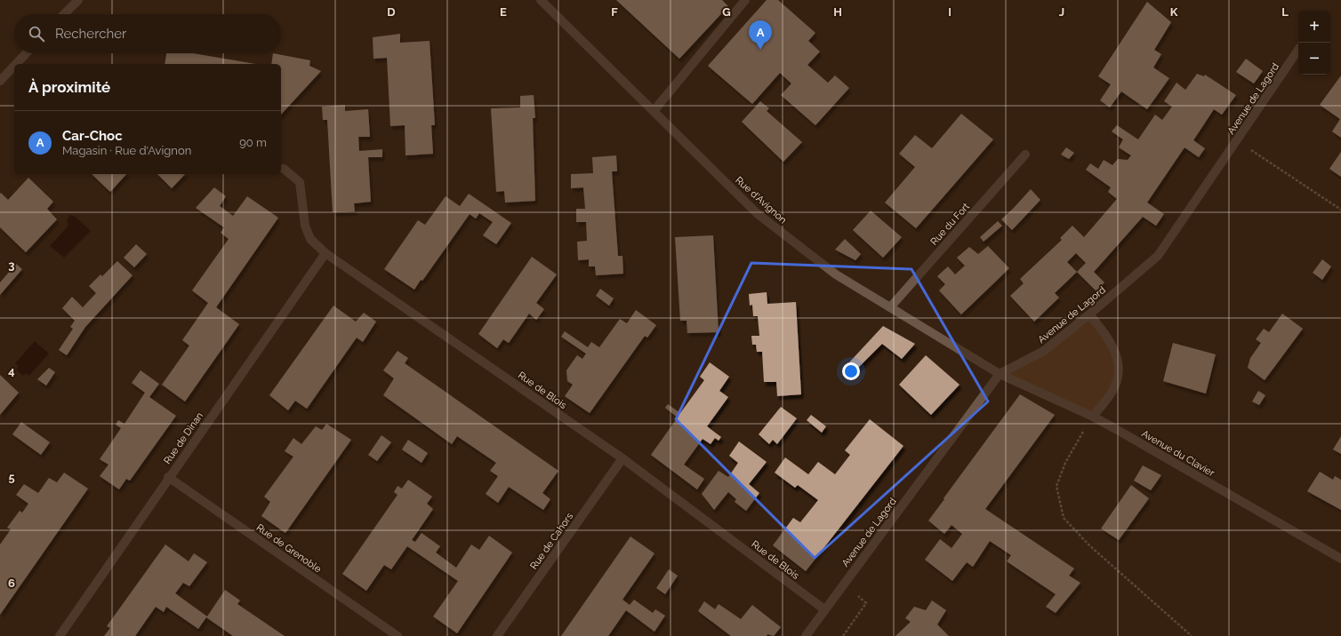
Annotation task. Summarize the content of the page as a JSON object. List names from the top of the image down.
{
  "streets": {
    "street": [
      "Avenue de Lagord",
      "Rue d'Avignon",
      "Rue du Fort",
      "Rue de Blois",
      "Rue de Dinan",
      "Avenue du Clavier",
      "Rue de Cahors",
      "Rue de Grenoble"
    ]
  },
  "crossings": [
    ["Avenue de Lagord", "Rue d'Avignon"],
    ["Avenue de Lagord", "Rue de Blois"],
    ["Avenue de Lagord", "Avenue du Clavier"],
    ["Rue d'Avignon", "Rue du Fort"],
    ["Rue d'Avignon", "Avenue du Clavier"],
    ["Rue de Blois", "Rue de Dinan"],
    ["Rue de Blois", "Rue de Cahors"],
    ["Rue de Dinan", "Rue de Grenoble"]
  ],
  "page": {
    "map_buttons": ["+", "−"],
    "search": "Rechercher",
    "pins": "A",
    "heading": "À proximité",
    "list": [
      {
        "mark": "A",
        "name": "Car-Choc",
        "note": "Magasin · Rue d'Avignon",
        "value": "90 m"
      }
    ]
  },
  "grid": {
    "columns": [
      "D",
      "E",
      "F",
      "G",
      "H",
      "I",
      "J",
      "K",
      "L"
    ],
    "rows": [
      "3",
      "4",
      "5",
      "6"
    ]
  }
}
